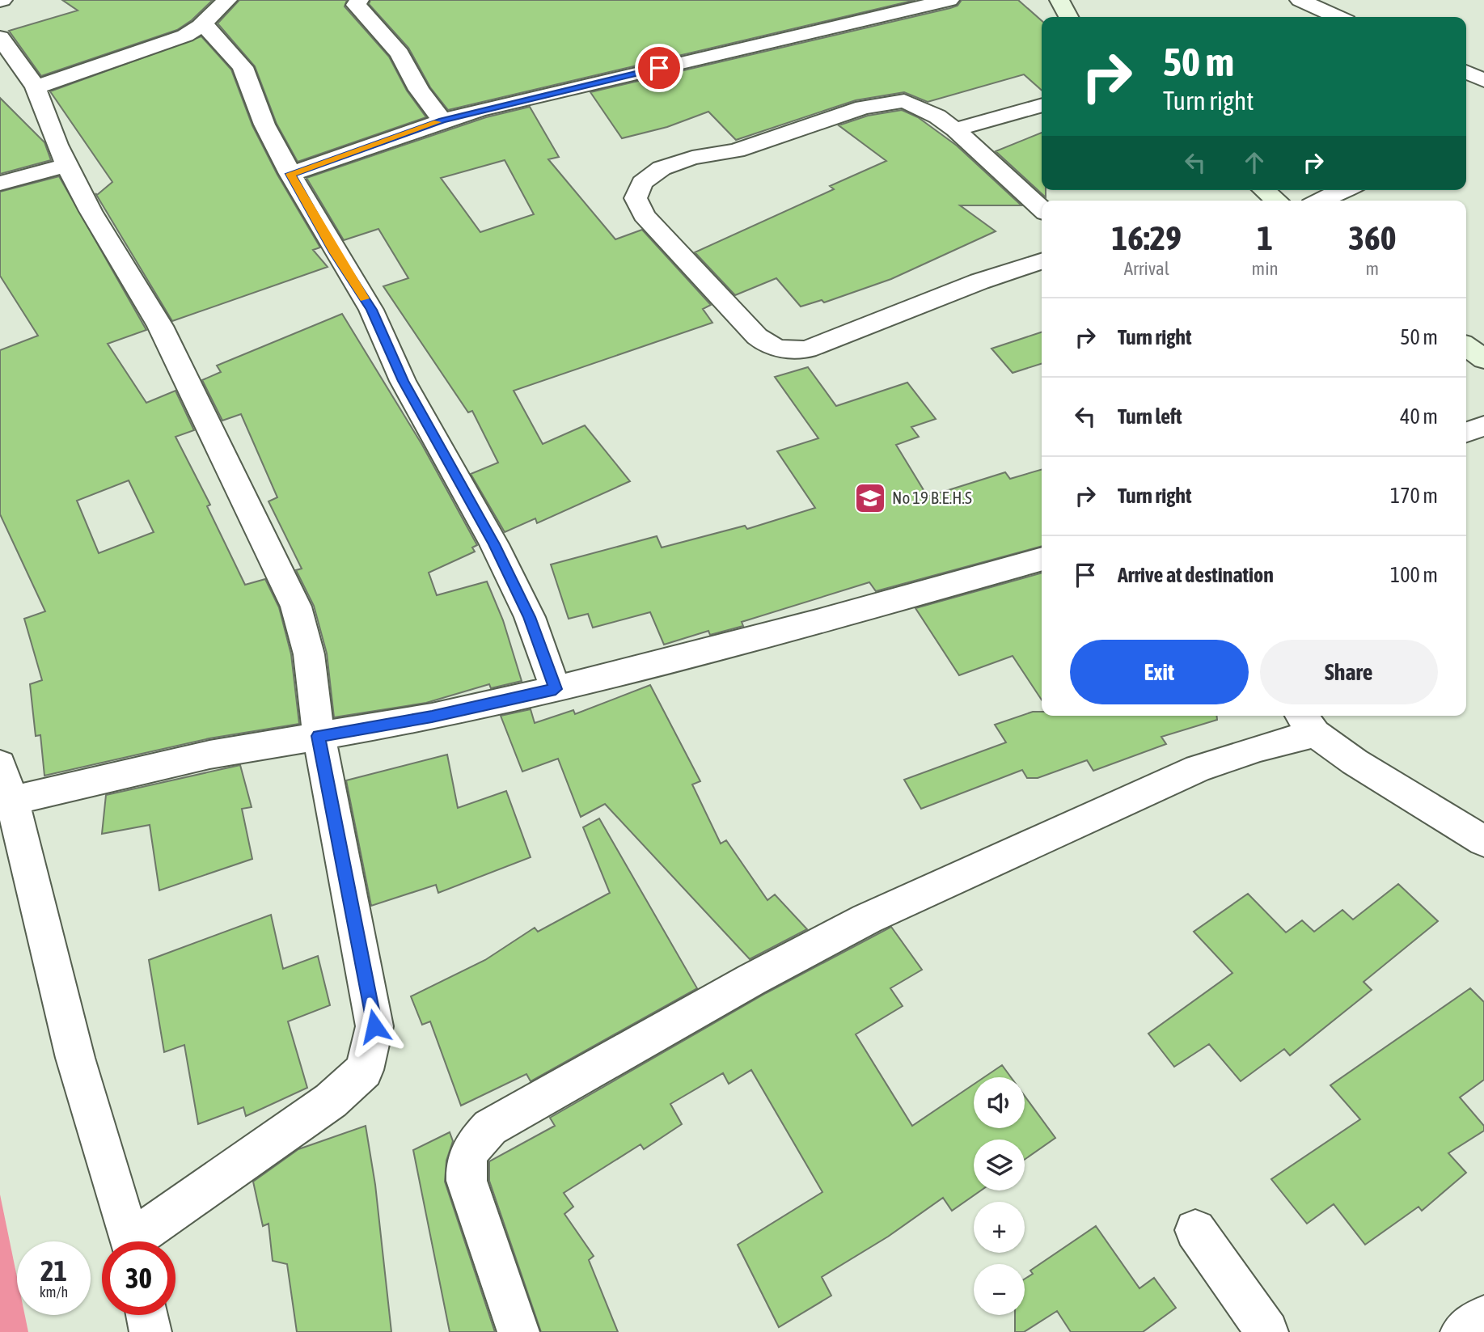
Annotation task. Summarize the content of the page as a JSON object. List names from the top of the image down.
{
  "places": {
    "school or university": ["No 19 B.E.H.S"]
  },
  "page": {
    "turn": ["50 m", "Turn right"],
    "eta": [
      "16:29",
      "Arrival",
      "1",
      "min",
      "360",
      "m"
    ],
    "list": [
      {
        "name": "Turn right",
        "value": "50 m"
      },
      {
        "name": "Turn left",
        "value": "40 m"
      },
      {
        "name": "Turn right",
        "value": "170 m"
      },
      {
        "name": "Arrive at destination",
        "value": "100 m"
      }
    ],
    "buttons": ["Exit", "Share"],
    "map_buttons": ["+", "−"],
    "speed": "21 km/h",
    "limit": "30"
  }
}
